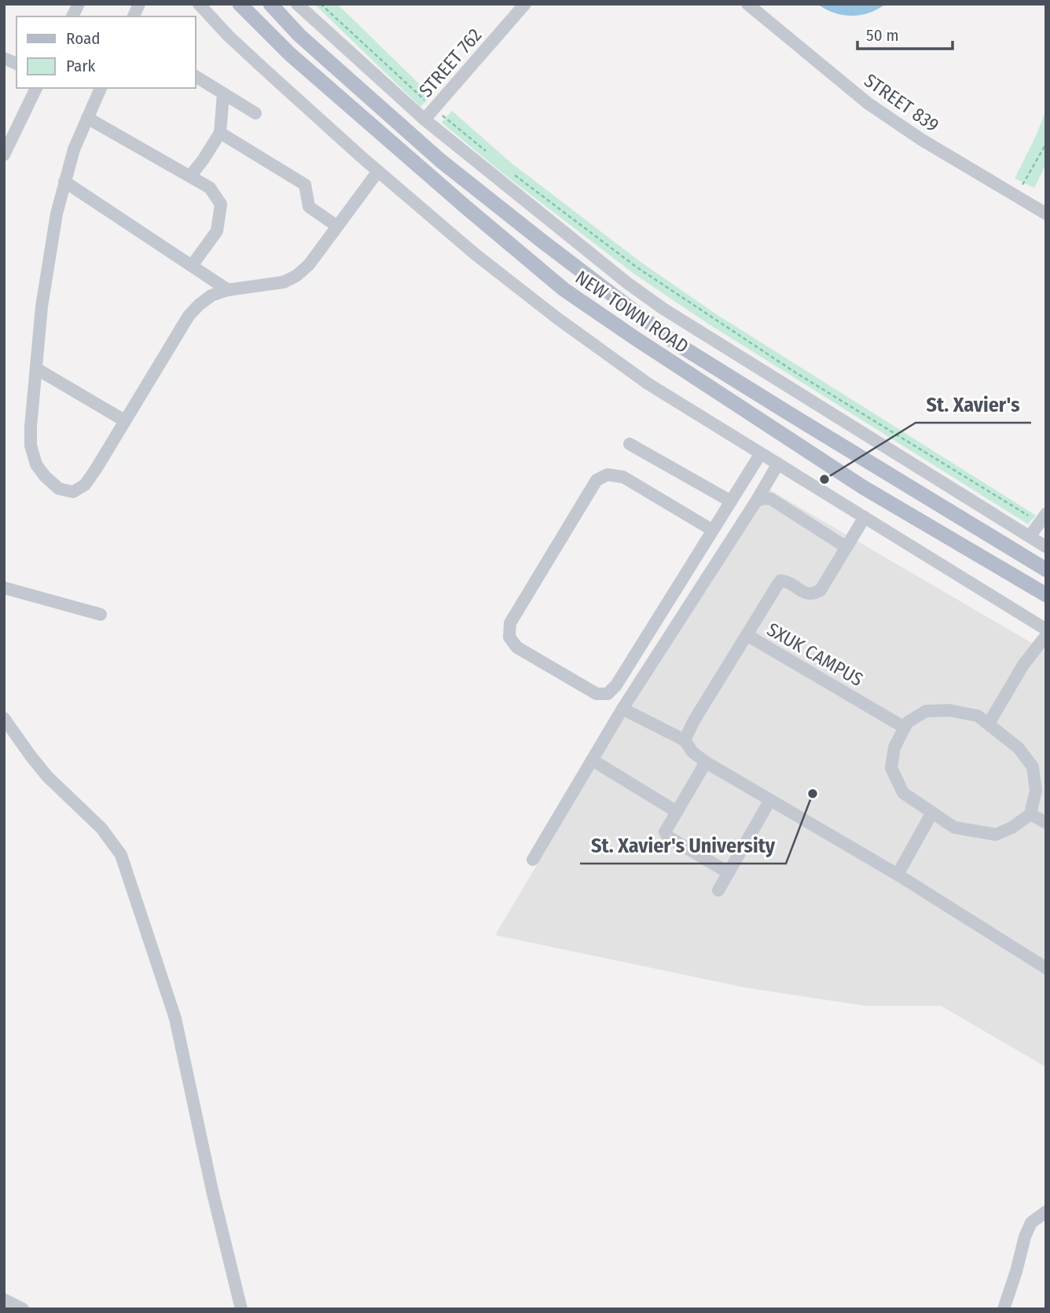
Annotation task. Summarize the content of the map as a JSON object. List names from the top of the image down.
{
  "streets": {
    "main road": ["NEW TOWN ROAD"],
    "street": ["STREET 762", "STREET 839", "SXUK CAMPUS"]
  },
  "places": ["St. Xavier's", "St. Xavier's University"],
  "legend": ["Road", "Park"],
  "scale_bar": "50 m"
}
